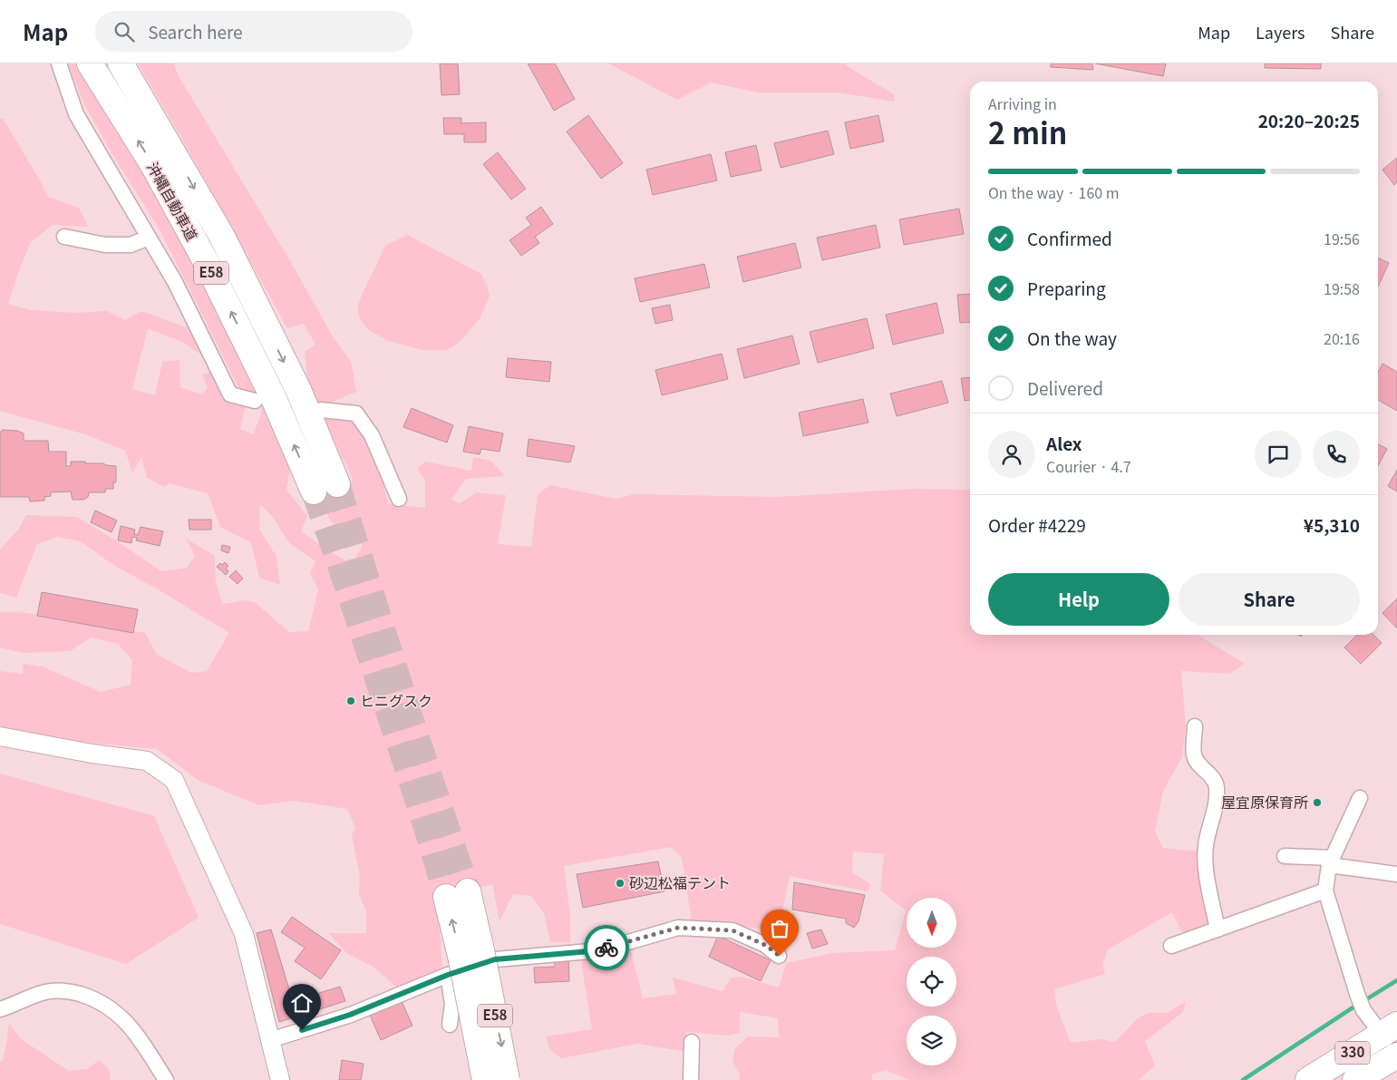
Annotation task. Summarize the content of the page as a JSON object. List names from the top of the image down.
{
  "streets": {
    "highway": ["沖縄自動車道", "E58", "330"]
  },
  "places": ["ヒニグスク", "屋宜原保育所", "砂辺松福テント"],
  "north": "bottom",
  "page": {
    "header": "Map",
    "search": "Search here",
    "nav": ["Map", "Layers", "Share"],
    "heading": ["2 min", "Arriving in", "20:20–20:25"],
    "panel": [
      "Alex",
      "Courier · 4.7",
      "Order #4229",
      "¥5,310"
    ],
    "bar": "On the way · 160 m",
    "list": [
      ["Confirmed", "19:56"],
      ["Preparing", "19:58"],
      ["On the way", "20:16"],
      "Delivered"
    ],
    "buttons": ["Help", "Share"]
  }
}
